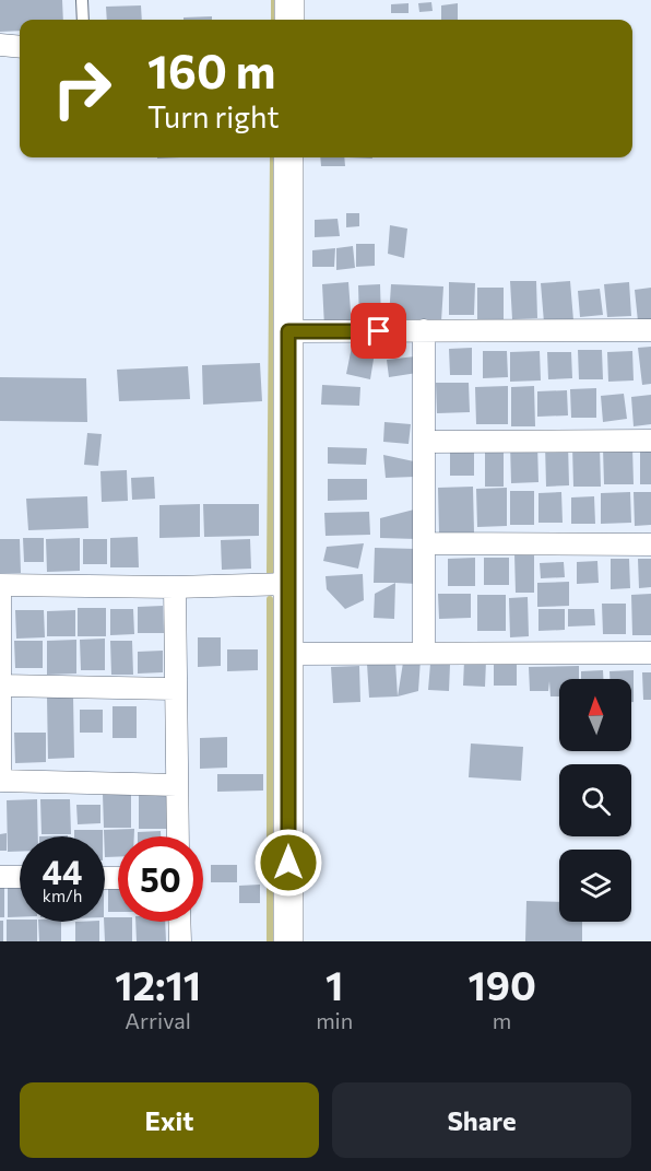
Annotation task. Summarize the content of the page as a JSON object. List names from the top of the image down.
{
  "north": "top",
  "page": {
    "turn": ["160 m", "Turn right"],
    "speed": "44 km/h",
    "limit": "50",
    "eta": [
      "12:11",
      "Arrival",
      "1",
      "min",
      "190",
      "m"
    ],
    "buttons": ["Exit", "Share"]
  }
}
